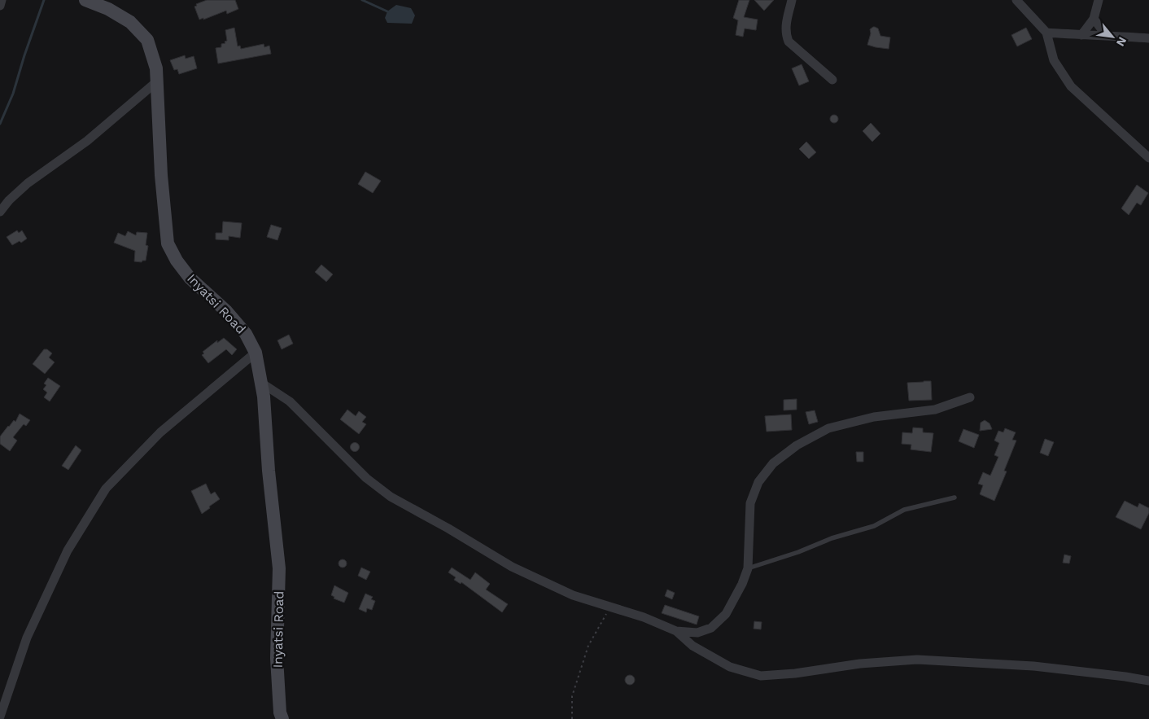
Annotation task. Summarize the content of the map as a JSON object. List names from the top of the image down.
{
  "streets": {
    "street": ["Inyatsi Road"]
  },
  "north": "bottom right"
}
